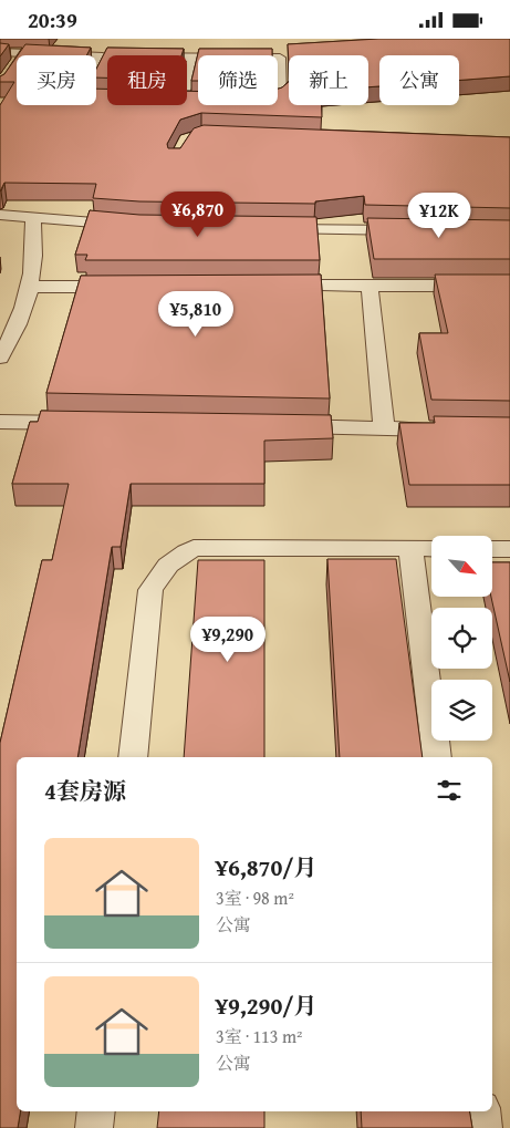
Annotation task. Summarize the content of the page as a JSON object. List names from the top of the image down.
{
  "north": "bottom right",
  "page": {
    "status": "20:39",
    "chip": [
      "买房",
      "租房",
      "筛选",
      "新上",
      "公寓"
    ],
    "price": [
      "¥6,870",
      "¥12K",
      "¥5,810",
      "¥9,290"
    ],
    "heading": "4套房源",
    "list": [
      {
        "name": "¥6,870/月",
        "note": "3室 · 98 m² · 公寓"
      },
      {
        "name": "¥9,290/月",
        "note": "3室 · 113 m² · 公寓"
      }
    ]
  }
}
